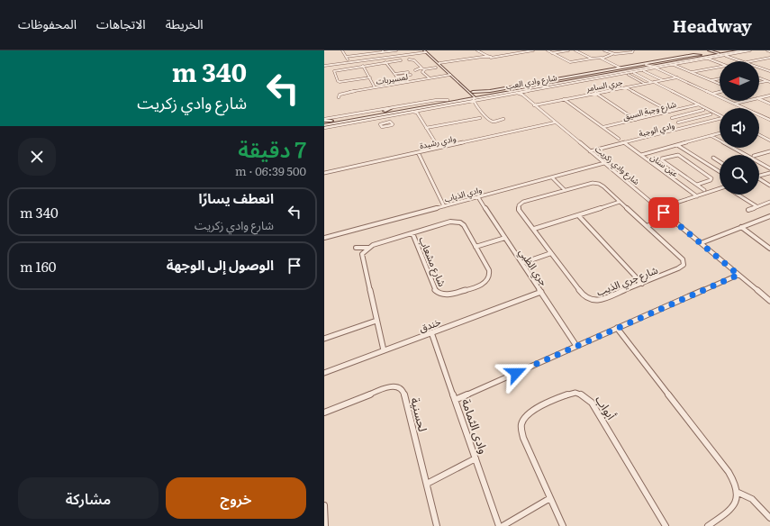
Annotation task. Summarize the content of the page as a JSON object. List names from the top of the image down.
{
  "streets": {
    "street": [
      "لمسيربات",
      "شارع وادي العب",
      "جري السامر",
      "شارع وجبة السيق",
      "وادي الوجبة",
      "وادي رشيدة",
      "شارع وادي زكريت",
      "عين سنان",
      "وادي الذياب",
      "شارع مشعاب",
      "جري الظبي",
      "شارع جري الذيب",
      "خندق",
      "أبواب",
      "لحسنية",
      "وادى الثمامة"
    ]
  },
  "crossings": [
    ["جري السامر", "شارع وادي زكريت"],
    ["وادي الوجبة", "شارع وادي زكريت"],
    ["وادي الوجبة", "عين سنان"],
    ["وادي رشيدة", "شارع وادي زكريت"],
    ["شارع وادي زكريت", "وادي الذياب"],
    ["وادي الذياب", "جري الظبي"],
    ["جري الظبي", "خندق"],
    ["خندق", "وادى الثمامة"]
  ],
  "north": "left",
  "page": {
    "header": "Headway",
    "nav": ["الخريطة", "الاتجاهات", "المحفوظات"],
    "turn": ["340 m", "شارع وادي زكريت"],
    "heading": ["7 دقيقة", "500 m · 06:39"],
    "list": [
      {
        "name": "انعطف يسارًا",
        "note": "شارع وادي زكريت",
        "value": "340 m"
      },
      {
        "name": "الوصول إلى الوجهة",
        "value": "160 m"
      }
    ],
    "buttons": ["خروج", "مشاركة"]
  }
}
